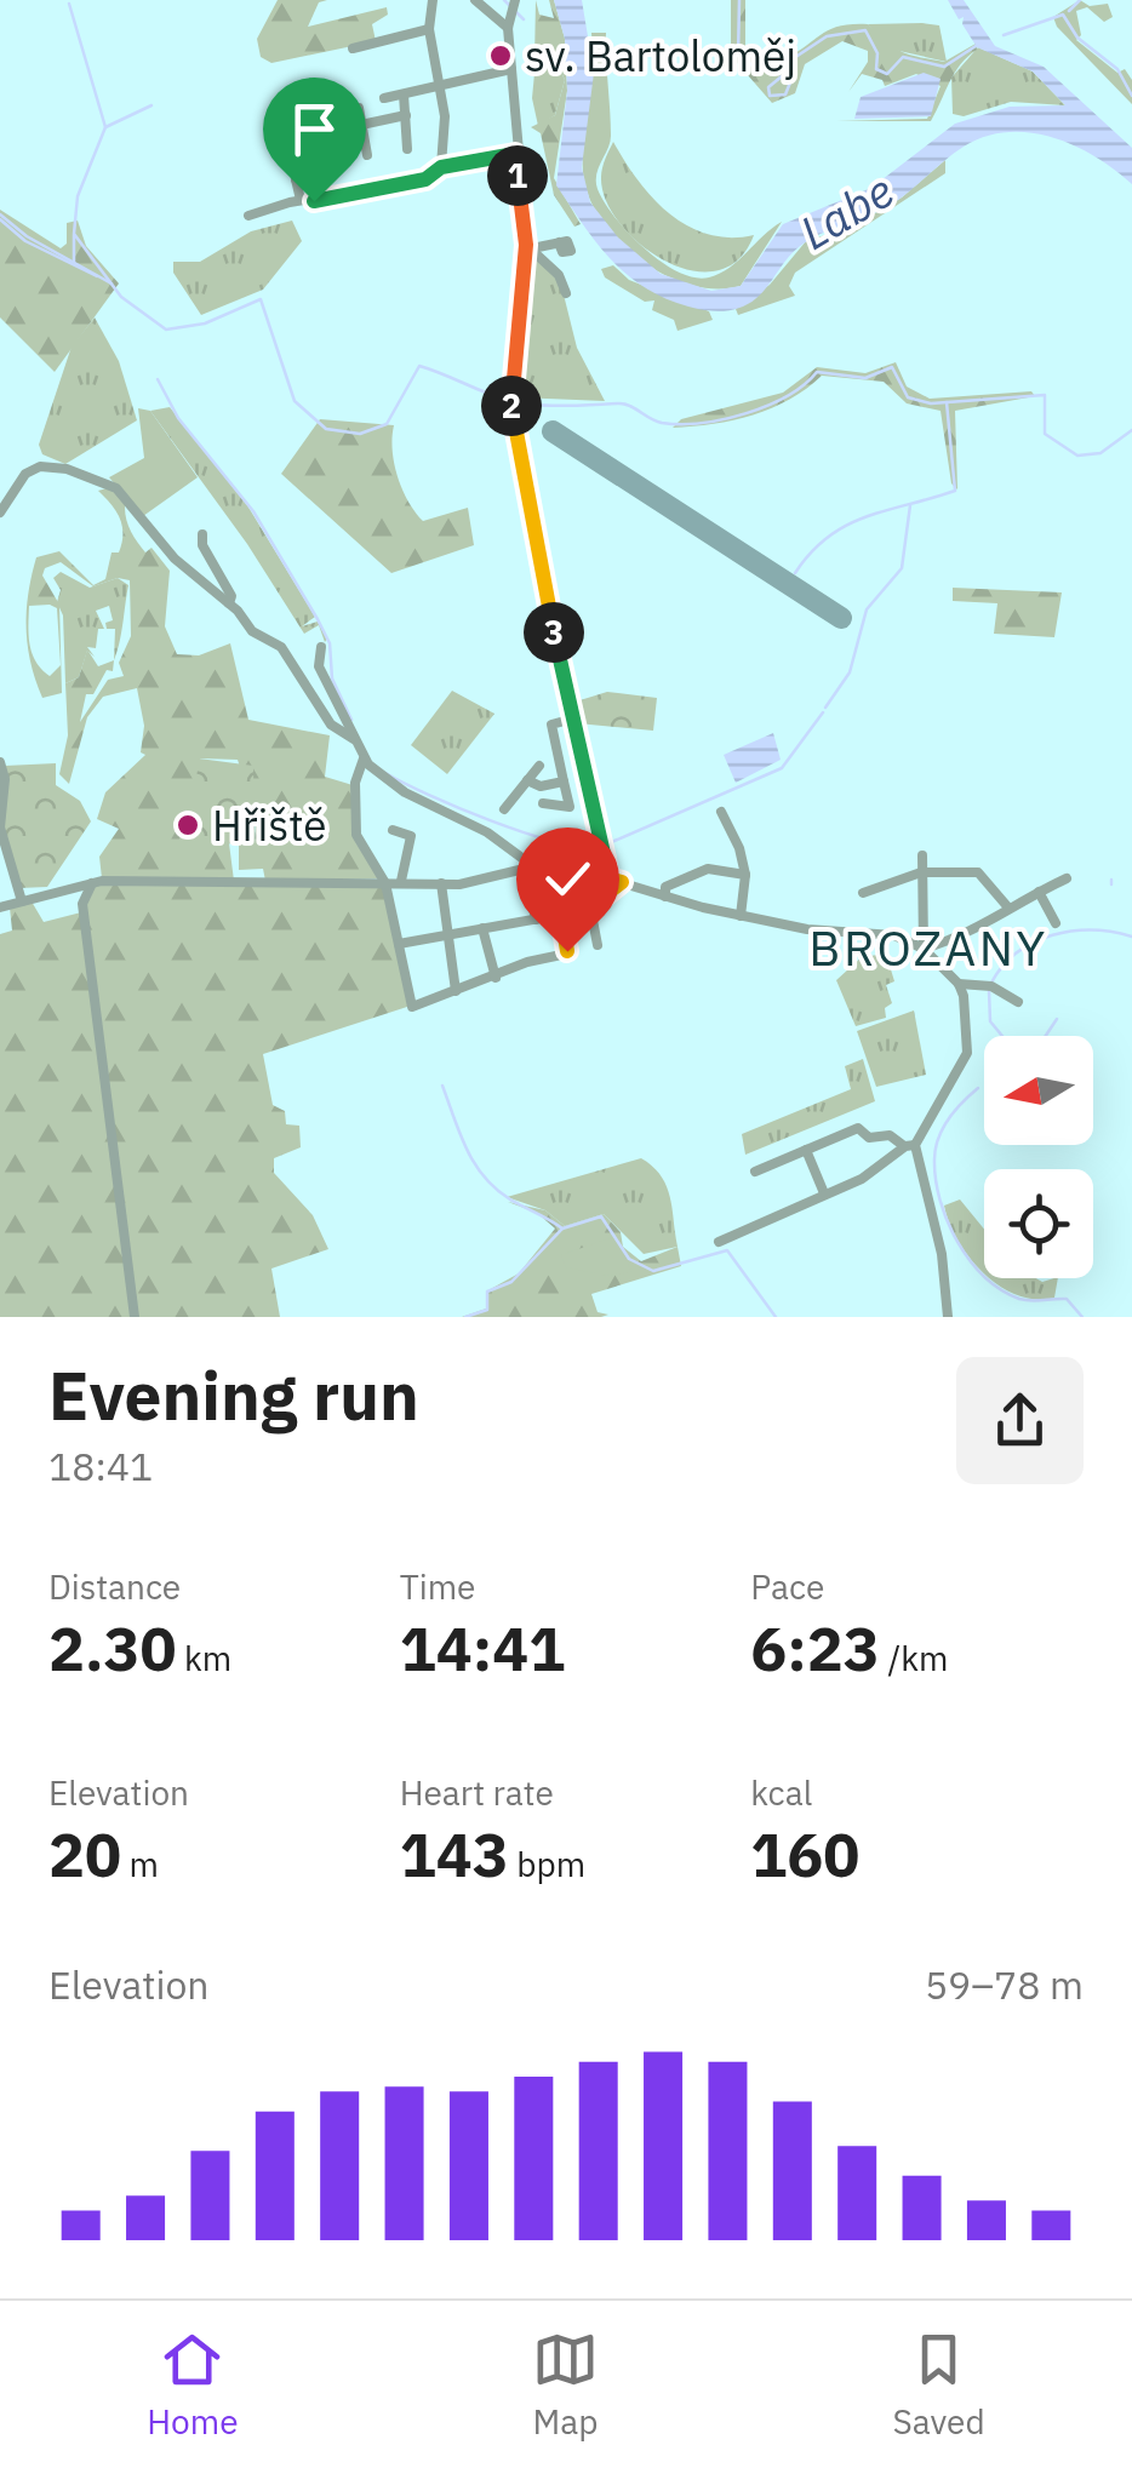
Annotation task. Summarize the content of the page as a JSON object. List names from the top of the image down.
{
  "districts": ["BROZANY"],
  "water": ["Labe"],
  "places": ["sv. Bartoloměj", "Hřiště"],
  "north": "left",
  "page": {
    "pins": ["1", "2", "3"],
    "heading": ["Evening run", "18:41"],
    "stats": [
      ["Distance", "2.30 km"],
      ["Time", "14:41"],
      ["Pace", "6:23 /km"],
      ["Elevation", "20 m"],
      ["Heart rate", "143 bpm"],
      ["kcal", "160"]
    ],
    "chart": ["Elevation", "59–78 m"],
    "tabs": ["Home", "Map", "Saved"]
  }
}
